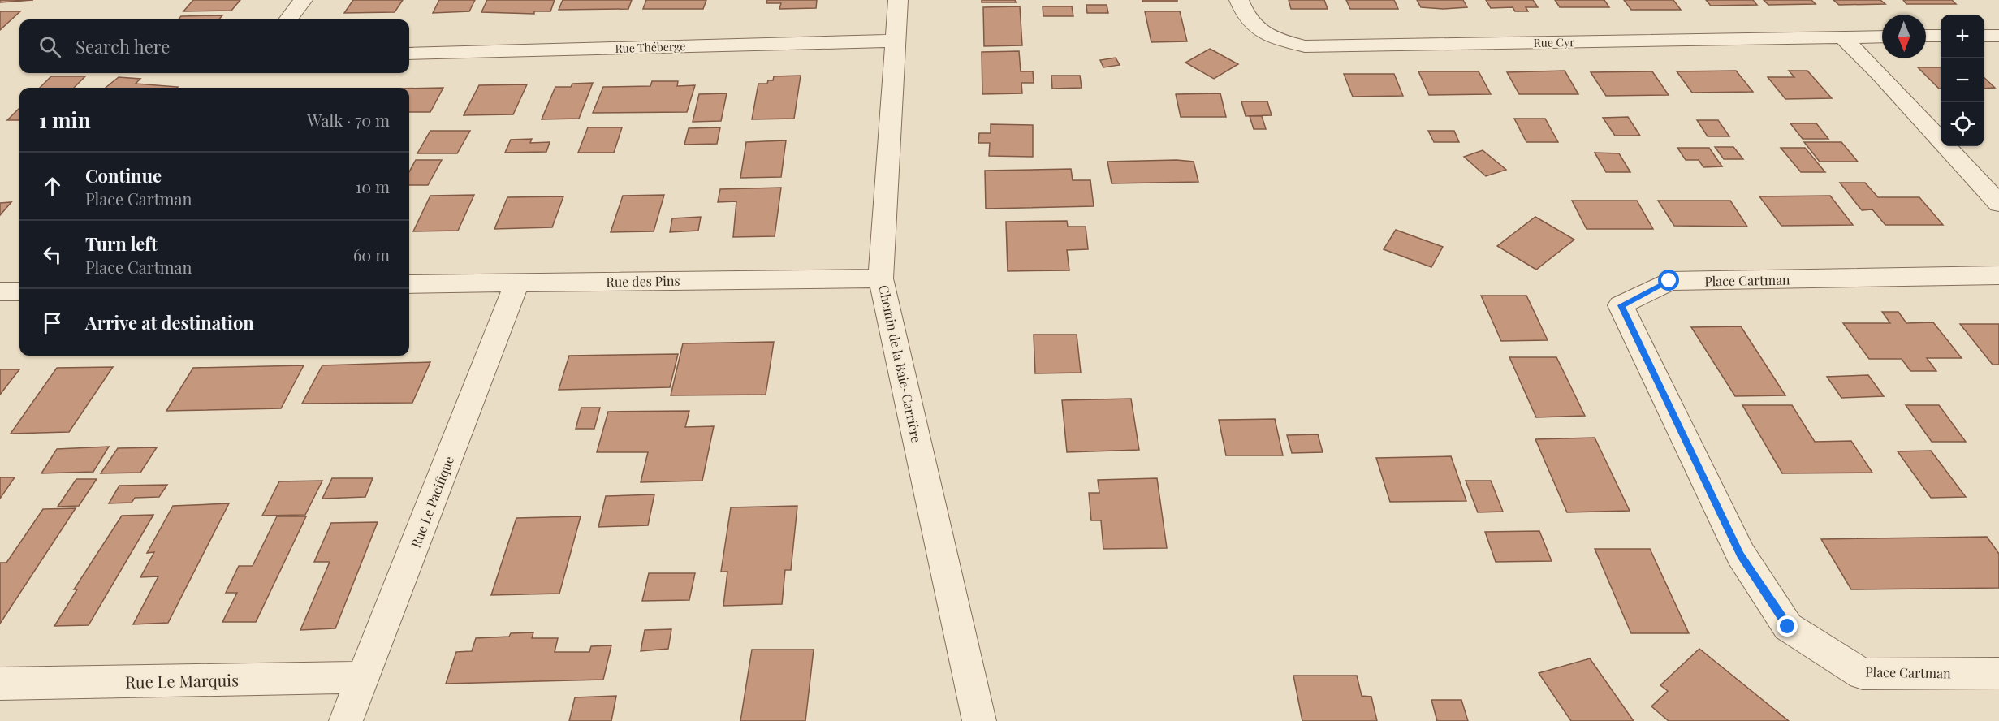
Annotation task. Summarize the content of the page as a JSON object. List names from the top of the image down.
{
  "streets": {
    "street": [
      "Rue Cyr",
      "Rue Théberge",
      "Place Cartman",
      "Rue des Pins",
      "Chemin de la Baie-Carrière",
      "Rue Le Pacifique",
      "Rue Le Marquis"
    ]
  },
  "crossings": [
    ["Rue Théberge", "Chemin de la Baie-Carrière"],
    ["Rue des Pins", "Chemin de la Baie-Carrière"],
    ["Rue des Pins", "Rue Le Pacifique"],
    ["Rue Le Pacifique", "Rue Le Marquis"]
  ],
  "north": "bottom",
  "page": {
    "map_buttons": ["+", "−"],
    "search": "Search here",
    "heading": ["1 min", "Walk · 70 m"],
    "list": [
      ["Continue", "Place Cartman", "10 m"],
      ["Turn left", "Place Cartman", "60 m"],
      "Arrive at destination"
    ]
  }
}
